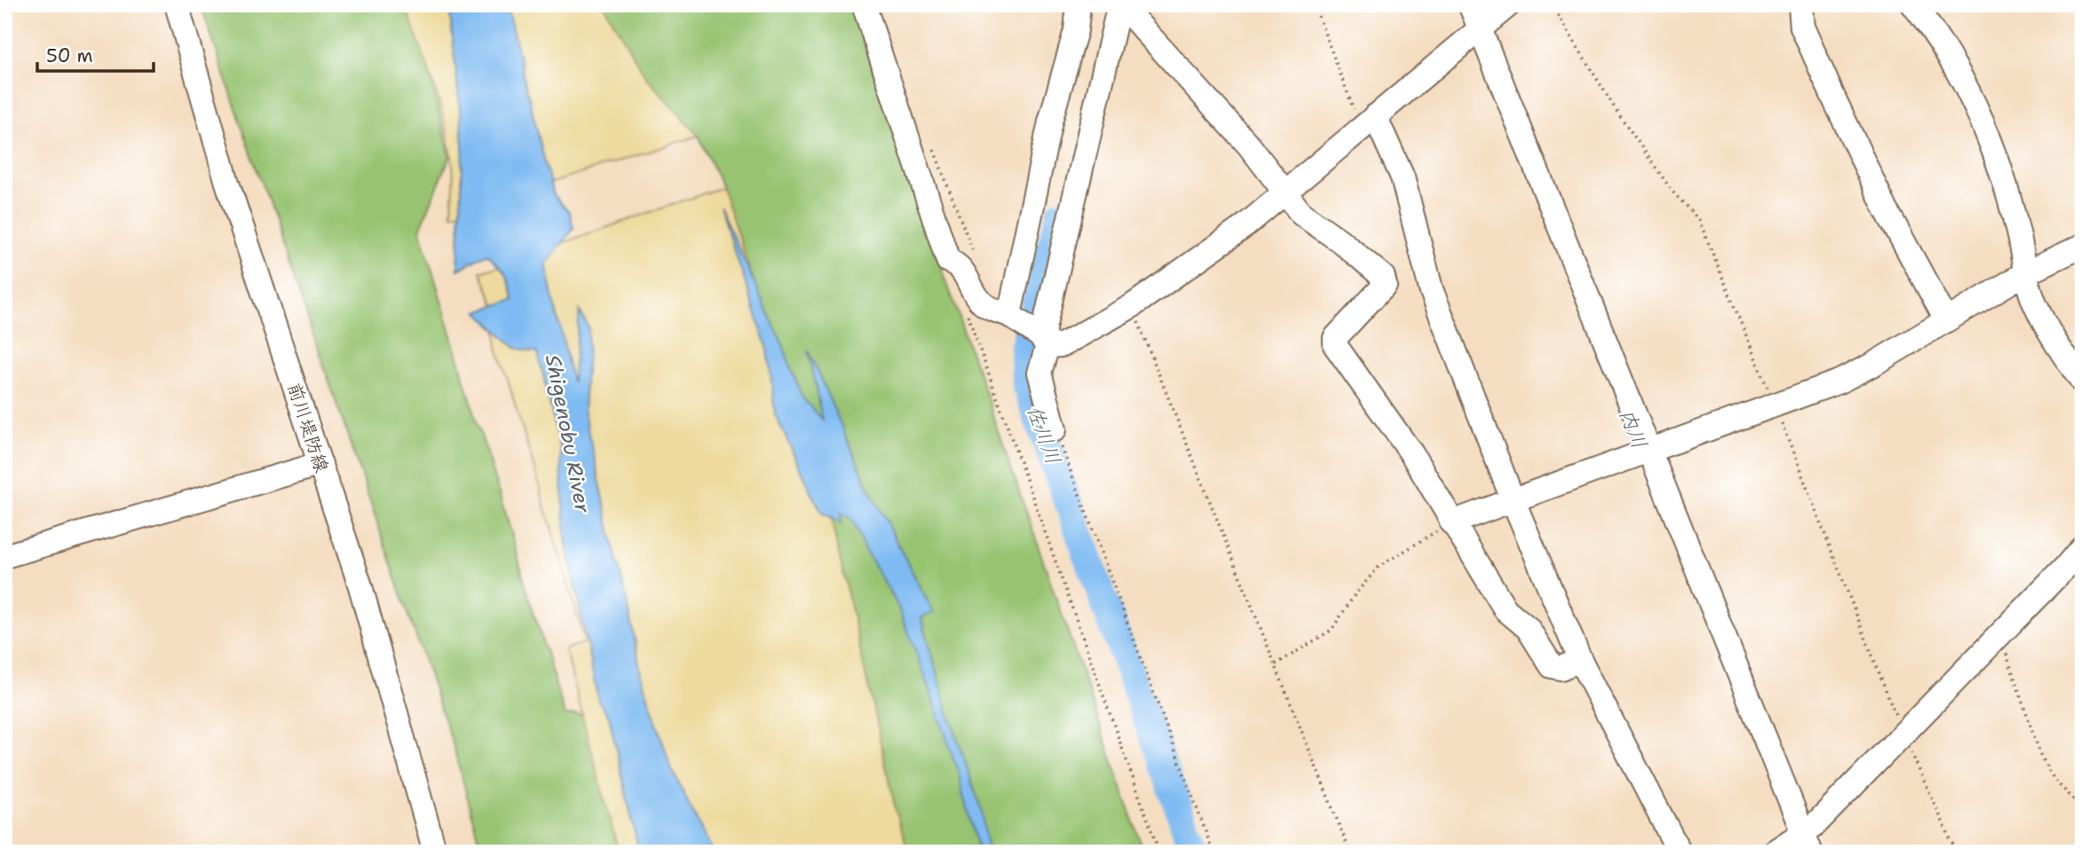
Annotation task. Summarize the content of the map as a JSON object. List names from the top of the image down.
{
  "streets": {
    "street": ["前川堤防線"]
  },
  "water": ["内川", "Shigenobu River", "佐川川"],
  "scale_bar": "50 m"
}
